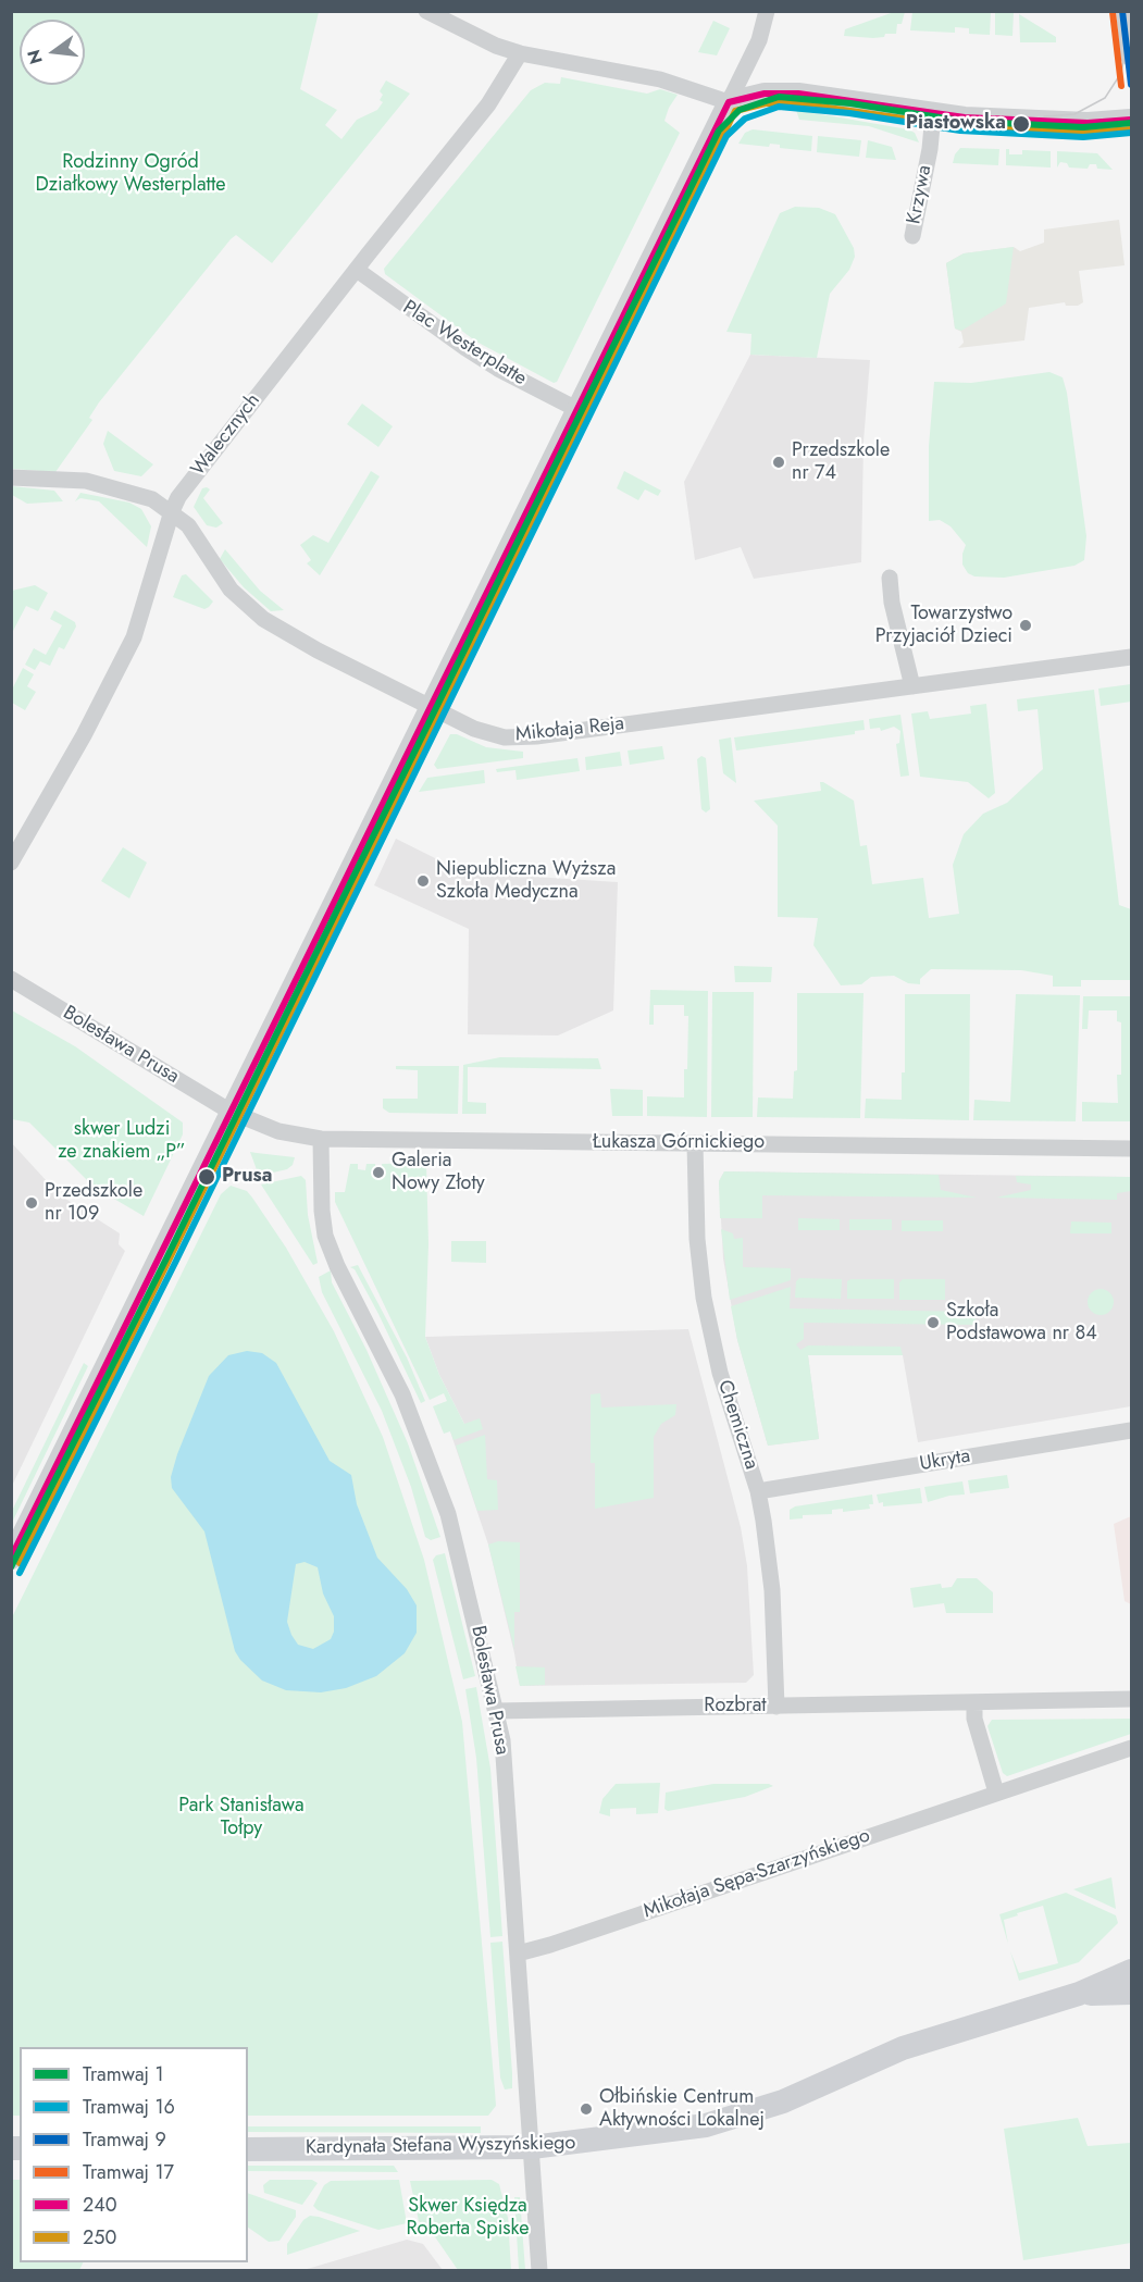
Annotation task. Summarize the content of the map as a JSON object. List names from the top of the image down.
{
  "streets": {
    "main road": ["Kardynała Stefana Wyszyńskiego"],
    "street": [
      "Krzywa",
      "Plac Westerplatte",
      "Walecznych",
      "Mikołaja Reja",
      "Bolesława Prusa",
      "Łukasza Górnickiego",
      "Chemiczna",
      "Ukryta",
      "Rozbrat",
      "Mikołaja Sępa-Szarzyńskiego"
    ]
  },
  "crossings": [
    ["Plac Westerplatte", "Walecznych"],
    ["Walecznych", "Mikołaja Reja"],
    ["Bolesława Prusa", "Łukasza Górnickiego"],
    ["Bolesława Prusa", "Rozbrat"],
    ["Bolesława Prusa", "Mikołaja Sępa-Szarzyńskiego"],
    ["Bolesława Prusa", "Kardynała Stefana Wyszyńskiego"],
    ["Łukasza Górnickiego", "Chemiczna"],
    ["Chemiczna", "Ukryta"],
    ["Chemiczna", "Rozbrat"]
  ],
  "parks": [
    "Rodzinny Ogród Działkowy Westerplatte",
    "skwer Ludzi ze znakiem „P”",
    "Park Stanisława Tołpy",
    "Skwer Księdza Roberta Spiske"
  ],
  "places": [
    "Piastowska",
    "Przedszkole nr 74",
    "Towarzystwo Przyjaciół Dzieci",
    "Niepubliczna Wyższa Szkoła Medyczna",
    "Galeria Nowy Złoty",
    "Prusa",
    "Przedszkole nr 109",
    "Szkoła Podstawowa nr 84",
    "Ołbińskie Centrum Aktywności Lokalnej"
  ],
  "lines": [
    "tram line 9",
    "tram line 17",
    "transit line 240",
    "tram line 1",
    "transit line 250",
    "tram line 16"
  ],
  "legend": [
    "Tramwaj 1",
    "Tramwaj 16",
    "Tramwaj 9",
    "Tramwaj 17",
    "240",
    "250"
  ],
  "north": "left"
}
